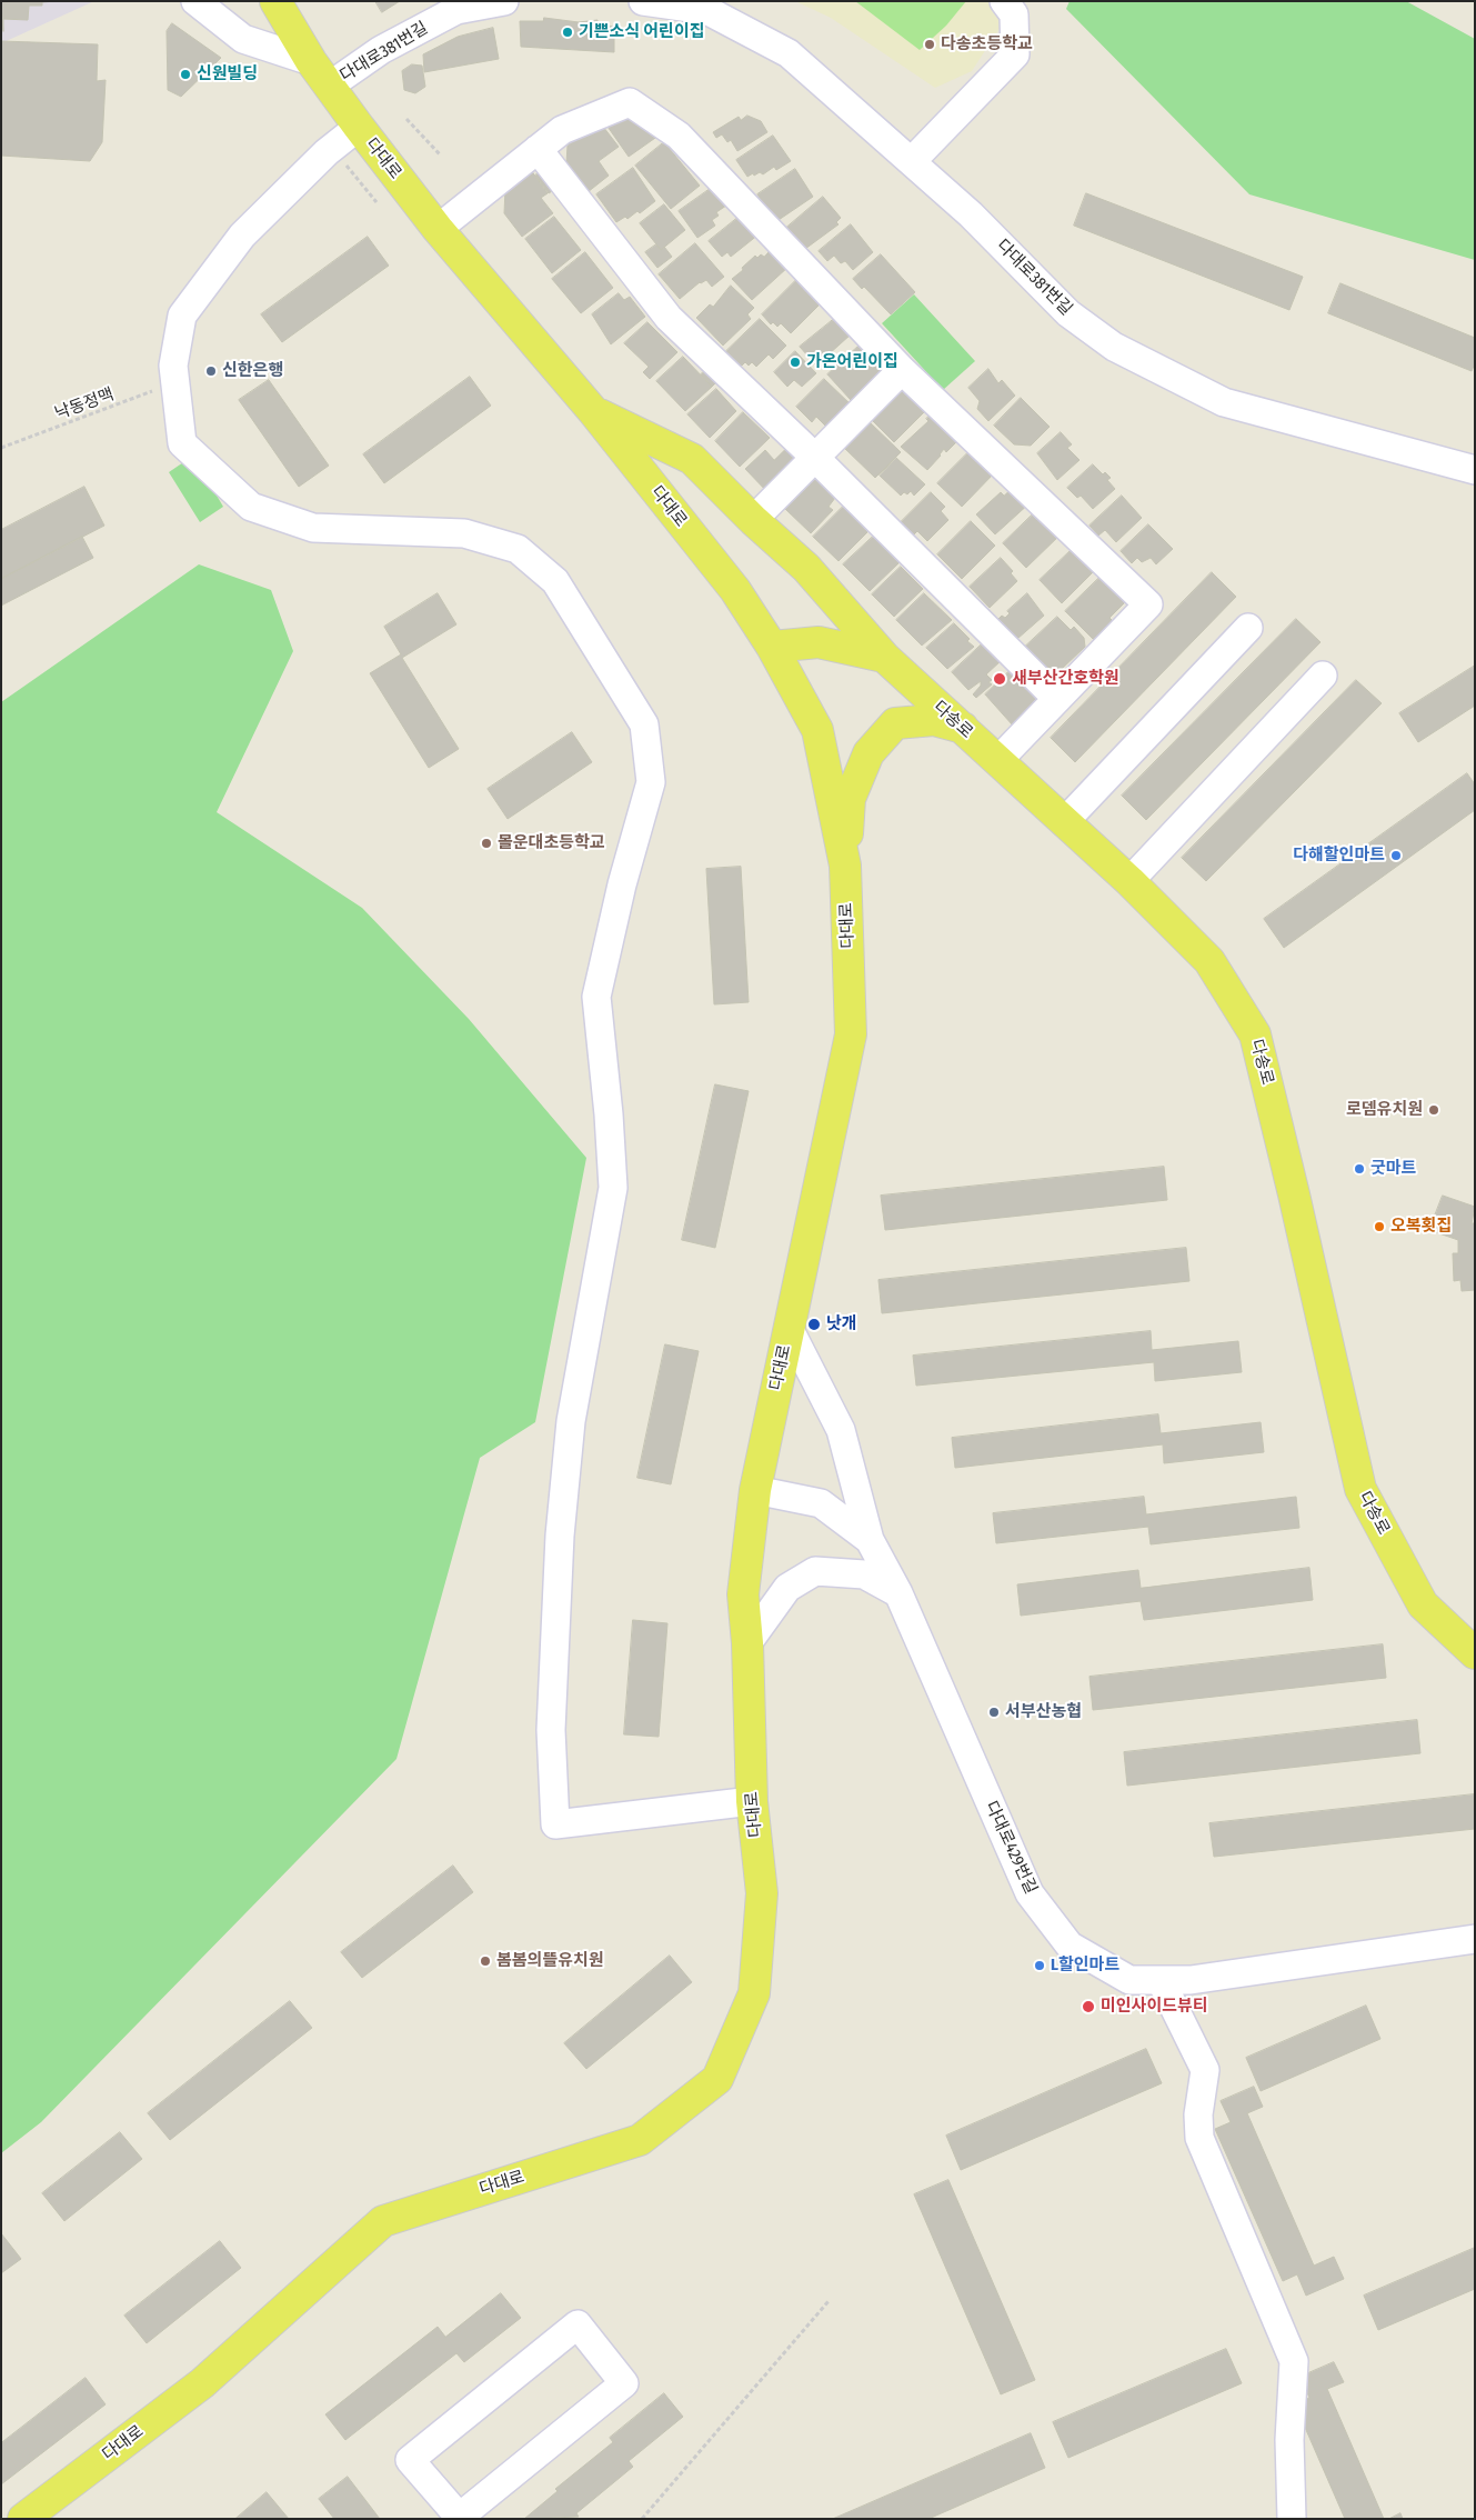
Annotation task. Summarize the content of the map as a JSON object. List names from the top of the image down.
{
  "streets": {
    "main road": ["다대로", "다송로"],
    "street": ["다대로381번길", "다대로429번길"],
    "path": ["낙동정맥"]
  },
  "crossings": [
    ["다대로381번길", "다대로"],
    ["다대로", "다송로"],
    ["다대로", "다대로429번길"]
  ],
  "places": [
    "기쁜소식 어린이집",
    "다송초등학교",
    "신원빌딩",
    "가온어린이집",
    "신한은행",
    "새부산간호학원",
    "몰운대초등학교",
    "다해할인마트",
    "로뎀유치원",
    "굿마트",
    "오복횟집",
    "낫개",
    "서부산농협",
    "봄봄의뜰유치원",
    "L할인마트",
    "미인사이드뷰티"
  ]
}
